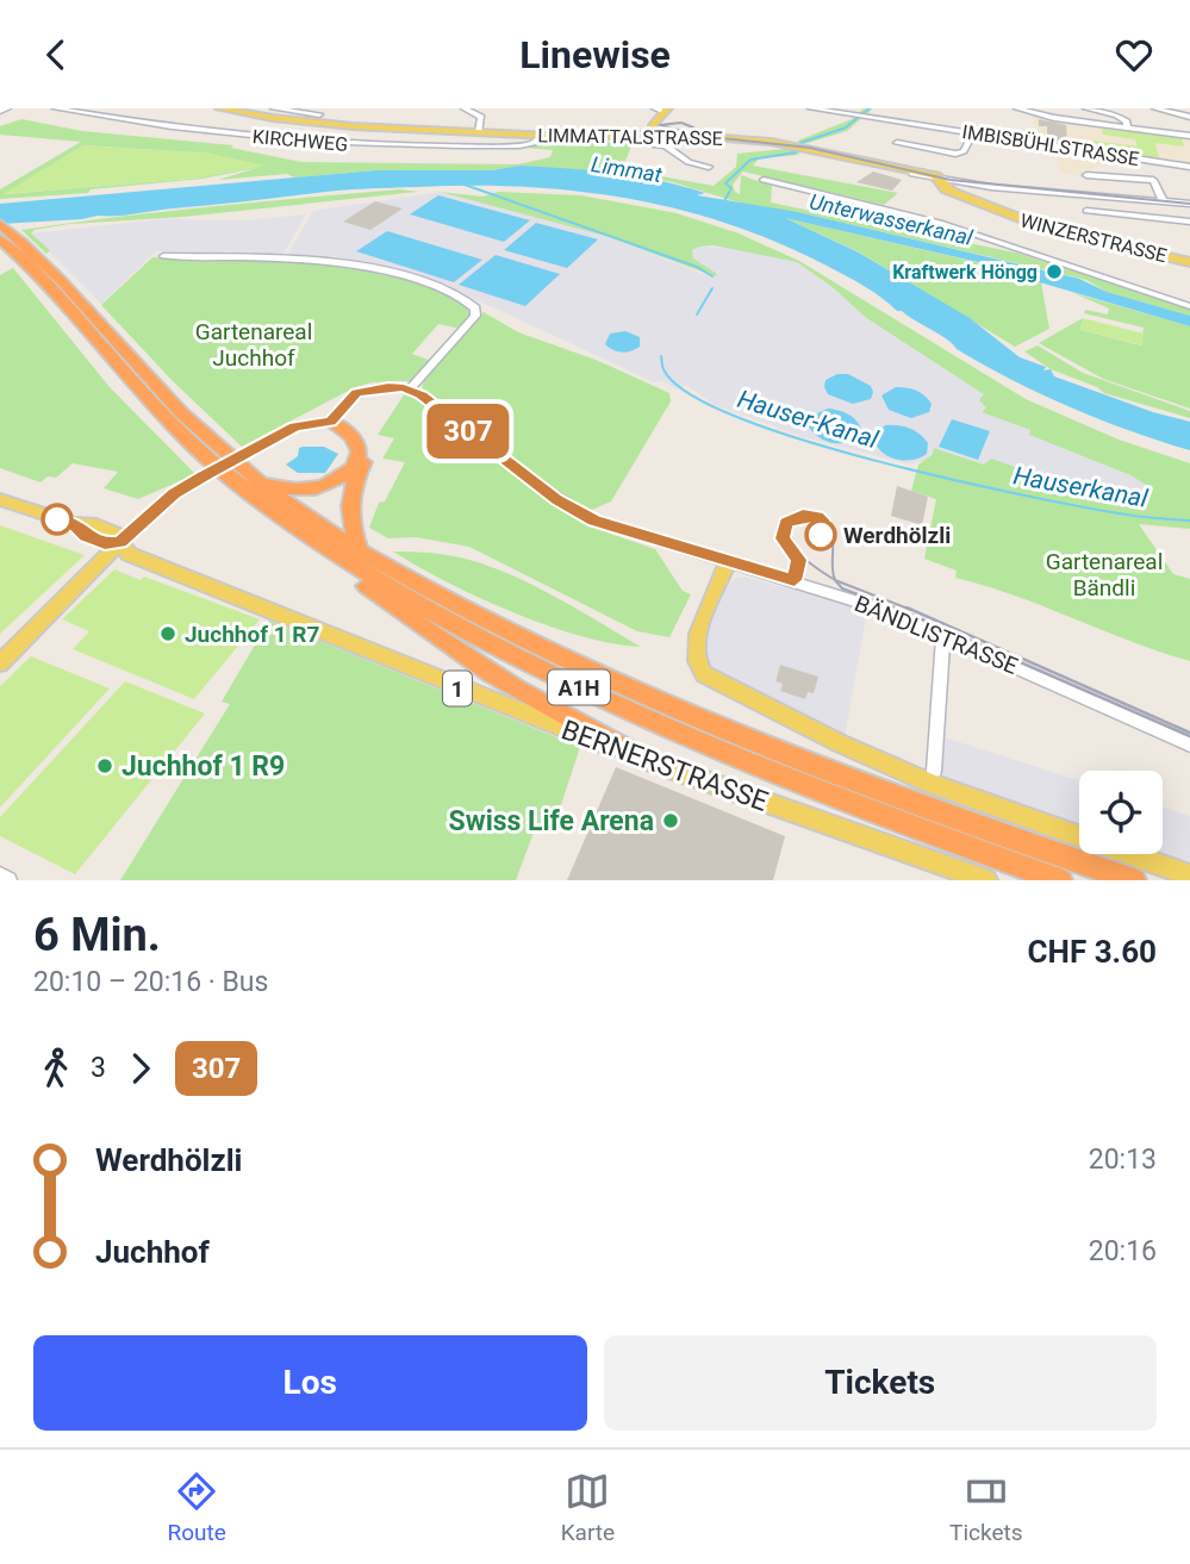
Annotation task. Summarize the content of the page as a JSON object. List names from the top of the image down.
{
  "streets": {
    "highway": ["A1H"],
    "main road": [
      "LIMMATTALSTRASSE",
      "WINZERSTRASSE",
      "1",
      "BERNERSTRASSE"
    ],
    "street": ["KIRCHWEG", "IMBISBÜHLSTRASSE", "BÄNDLISTRASSE"]
  },
  "crossings": [
    ["LIMMATTALSTRASSE", "KIRCHWEG"],
    ["LIMMATTALSTRASSE", "WINZERSTRASSE"]
  ],
  "water": [
    "Limmat",
    "Unterwasserkanal",
    "Hauser-Kanal",
    "Hauserkanal"
  ],
  "parks": ["Gartenareal Juchhof", "Gartenareal Bändli"],
  "places": [
    "Kraftwerk Höngg",
    "Werdhölzli",
    "Juchhof 1 R7",
    "Juchhof 1 R9",
    "Swiss Life Arena"
  ],
  "lines": ["bus line 307"],
  "page": {
    "header": "Linewise",
    "on_map": "307",
    "heading": ["6 Min.", "20:10 – 20:16 · Bus", "CHF 3.60"],
    "legs": ["3", "307"],
    "list": [
      {
        "name": "Werdhölzli",
        "value": "20:13"
      },
      {
        "name": "Juchhof",
        "value": "20:16"
      }
    ],
    "buttons": ["Los", "Tickets"],
    "tabs": ["Route", "Karte", "Tickets"]
  }
}
